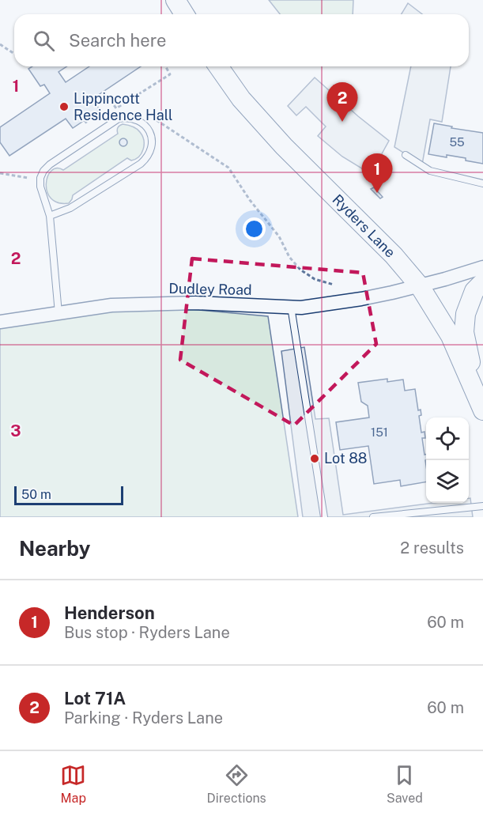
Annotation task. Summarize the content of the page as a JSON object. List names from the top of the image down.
{
  "streets": {
    "main road": ["Ryders Lane"],
    "street": ["Dudley Road"]
  },
  "crossings": [
    ["Ryders Lane", "Dudley Road"]
  ],
  "places": ["Lippincott Residence Hall", "Lot 88"],
  "house_numbers": ["55", "151"],
  "scale_bar": "50 m",
  "page": {
    "search": "Search here",
    "pins": ["2", "1"],
    "scale": "50 m",
    "heading": ["Nearby", "2 results"],
    "list": [
      {
        "mark": "1",
        "name": "Henderson",
        "note": "Bus stop · Ryders Lane",
        "value": "60 m"
      },
      {
        "mark": "2",
        "name": "Lot 71A",
        "note": "Parking · Ryders Lane",
        "value": "60 m"
      }
    ],
    "nav": ["Map", "Directions", "Saved"]
  },
  "grid": {
    "rows": ["1", "2", "3"]
  }
}
